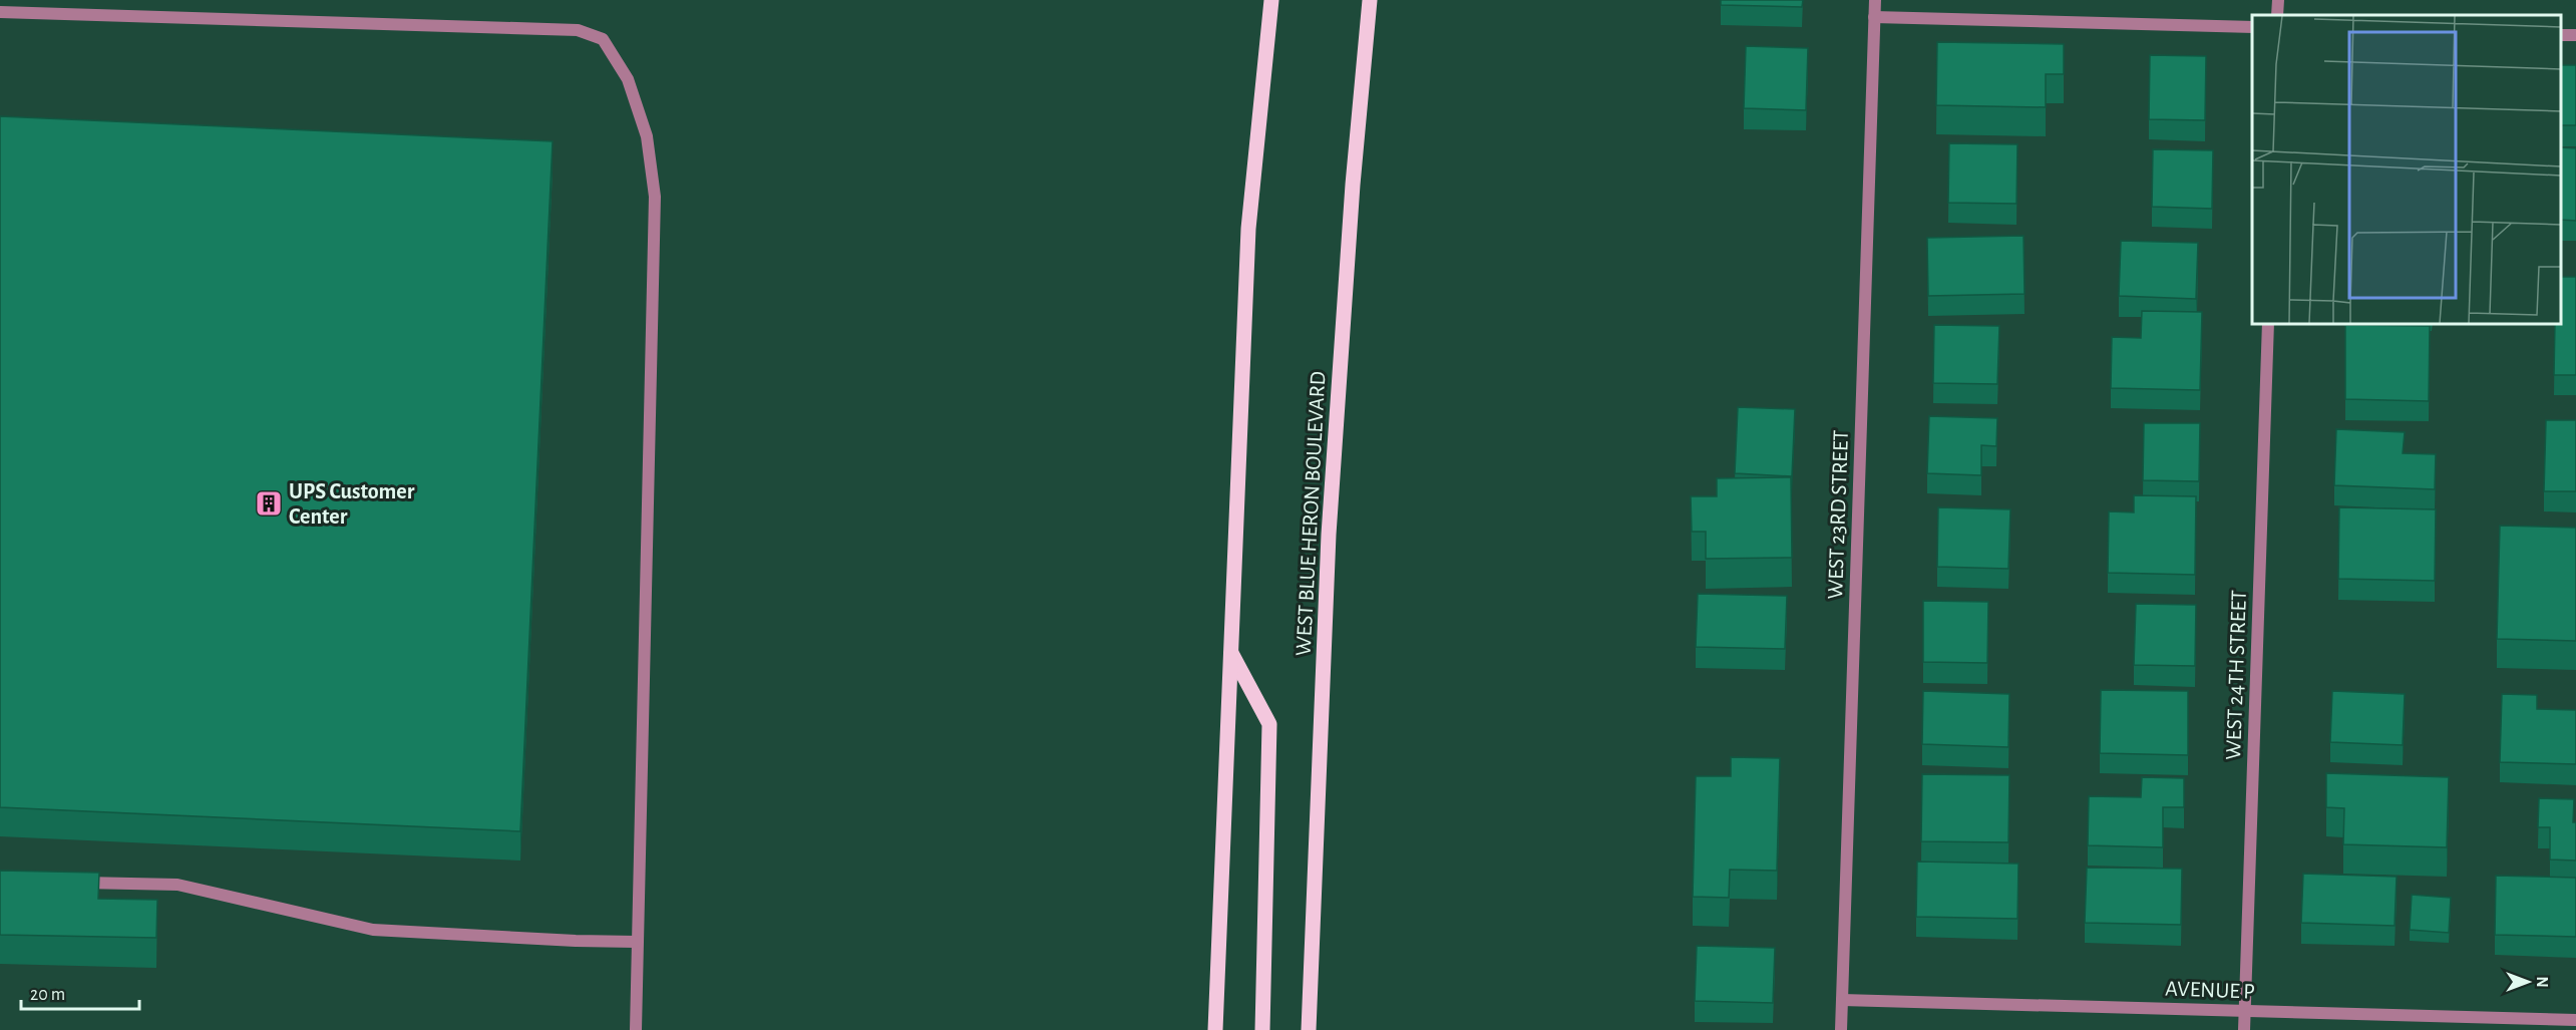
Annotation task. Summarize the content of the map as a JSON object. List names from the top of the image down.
{
  "streets": {
    "main road": ["WEST BLUE HERON BOULEVARD"],
    "street": ["WEST 23RD STREET", "WEST 24TH STREET", "AVENUE P"]
  },
  "crossings": [
    ["WEST 23RD STREET", "AVENUE P"],
    ["WEST 24TH STREET", "AVENUE P"]
  ],
  "places": {
    "building": ["UPS Customer Center"]
  },
  "scale_bar": "20 m",
  "north": "right"
}
